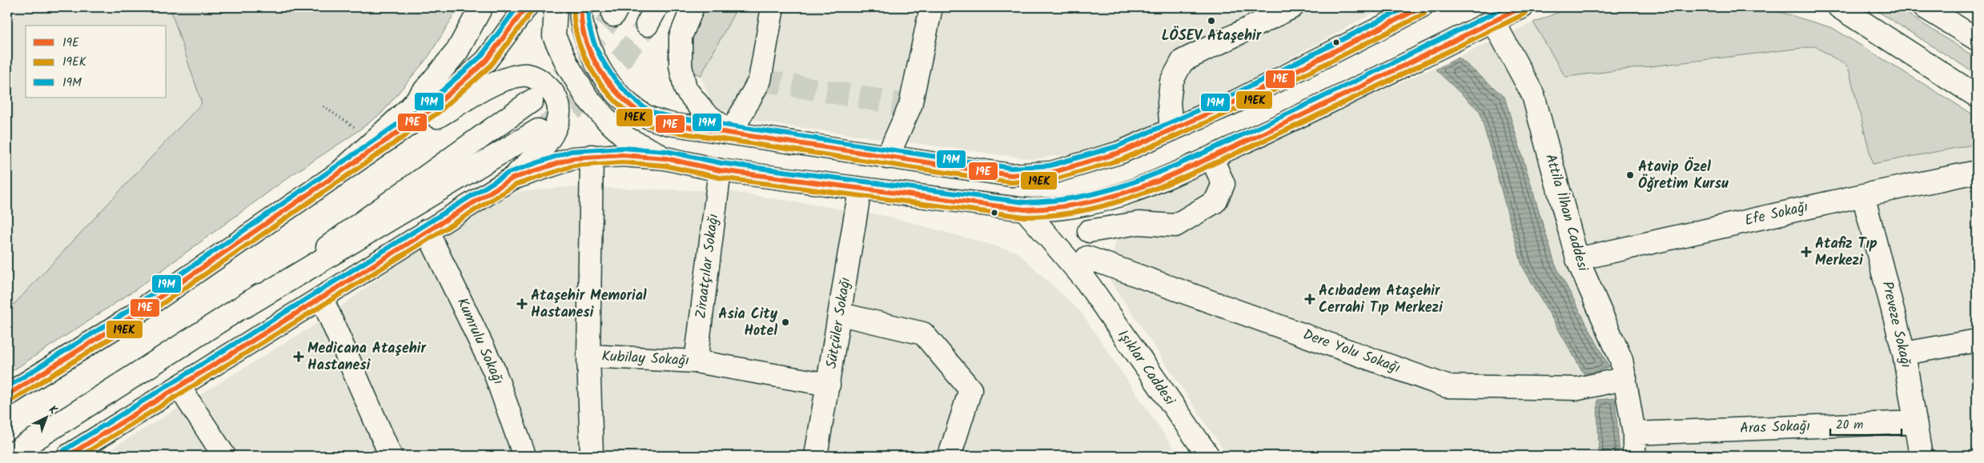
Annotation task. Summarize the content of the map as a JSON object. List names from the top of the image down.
{
  "streets": {
    "main road": [
      "Attila İlhan Caddesi",
      "Efe Sokağı",
      "Ziraatçılar Sokağı",
      "Sütçüler Sokağı",
      "Preveze Sokağı",
      "Kumrulu Sokağı",
      "Dere Yolu Sokağı",
      "Kubilay Sokağı",
      "Işıklar Caddesi",
      "Aras Sokağı"
    ]
  },
  "crossings": [
    ["Attila İlhan Caddesi", "Efe Sokağı"],
    ["Attila İlhan Caddesi", "Dere Yolu Sokağı"],
    ["Attila İlhan Caddesi", "Aras Sokağı"],
    ["Efe Sokağı", "Preveze Sokağı"],
    ["Ziraatçılar Sokağı", "Kubilay Sokağı"],
    ["Sütçüler Sokağı", "Kubilay Sokağı"],
    ["Preveze Sokağı", "Aras Sokağı"]
  ],
  "places": {
    "other": ["LÖSEV Ataşehir", "Atavip Özel Öğretim Kursu", "Asia City Hotel"],
    "health": [
      "Atafiz Tıp Merkezi",
      "Acıbadem Ataşehir Cerrahi Tıp Merkezi",
      "Ataşehir Memorial Hastanesi",
      "Medicana Ataşehir Hastanesi"
    ]
  },
  "lines": ["transit line 19E", "transit line 19EK", "transit line 19M"],
  "legend": ["19E", "19EK", "19M"],
  "scale_bar": "20 m",
  "north": "top right"
}
